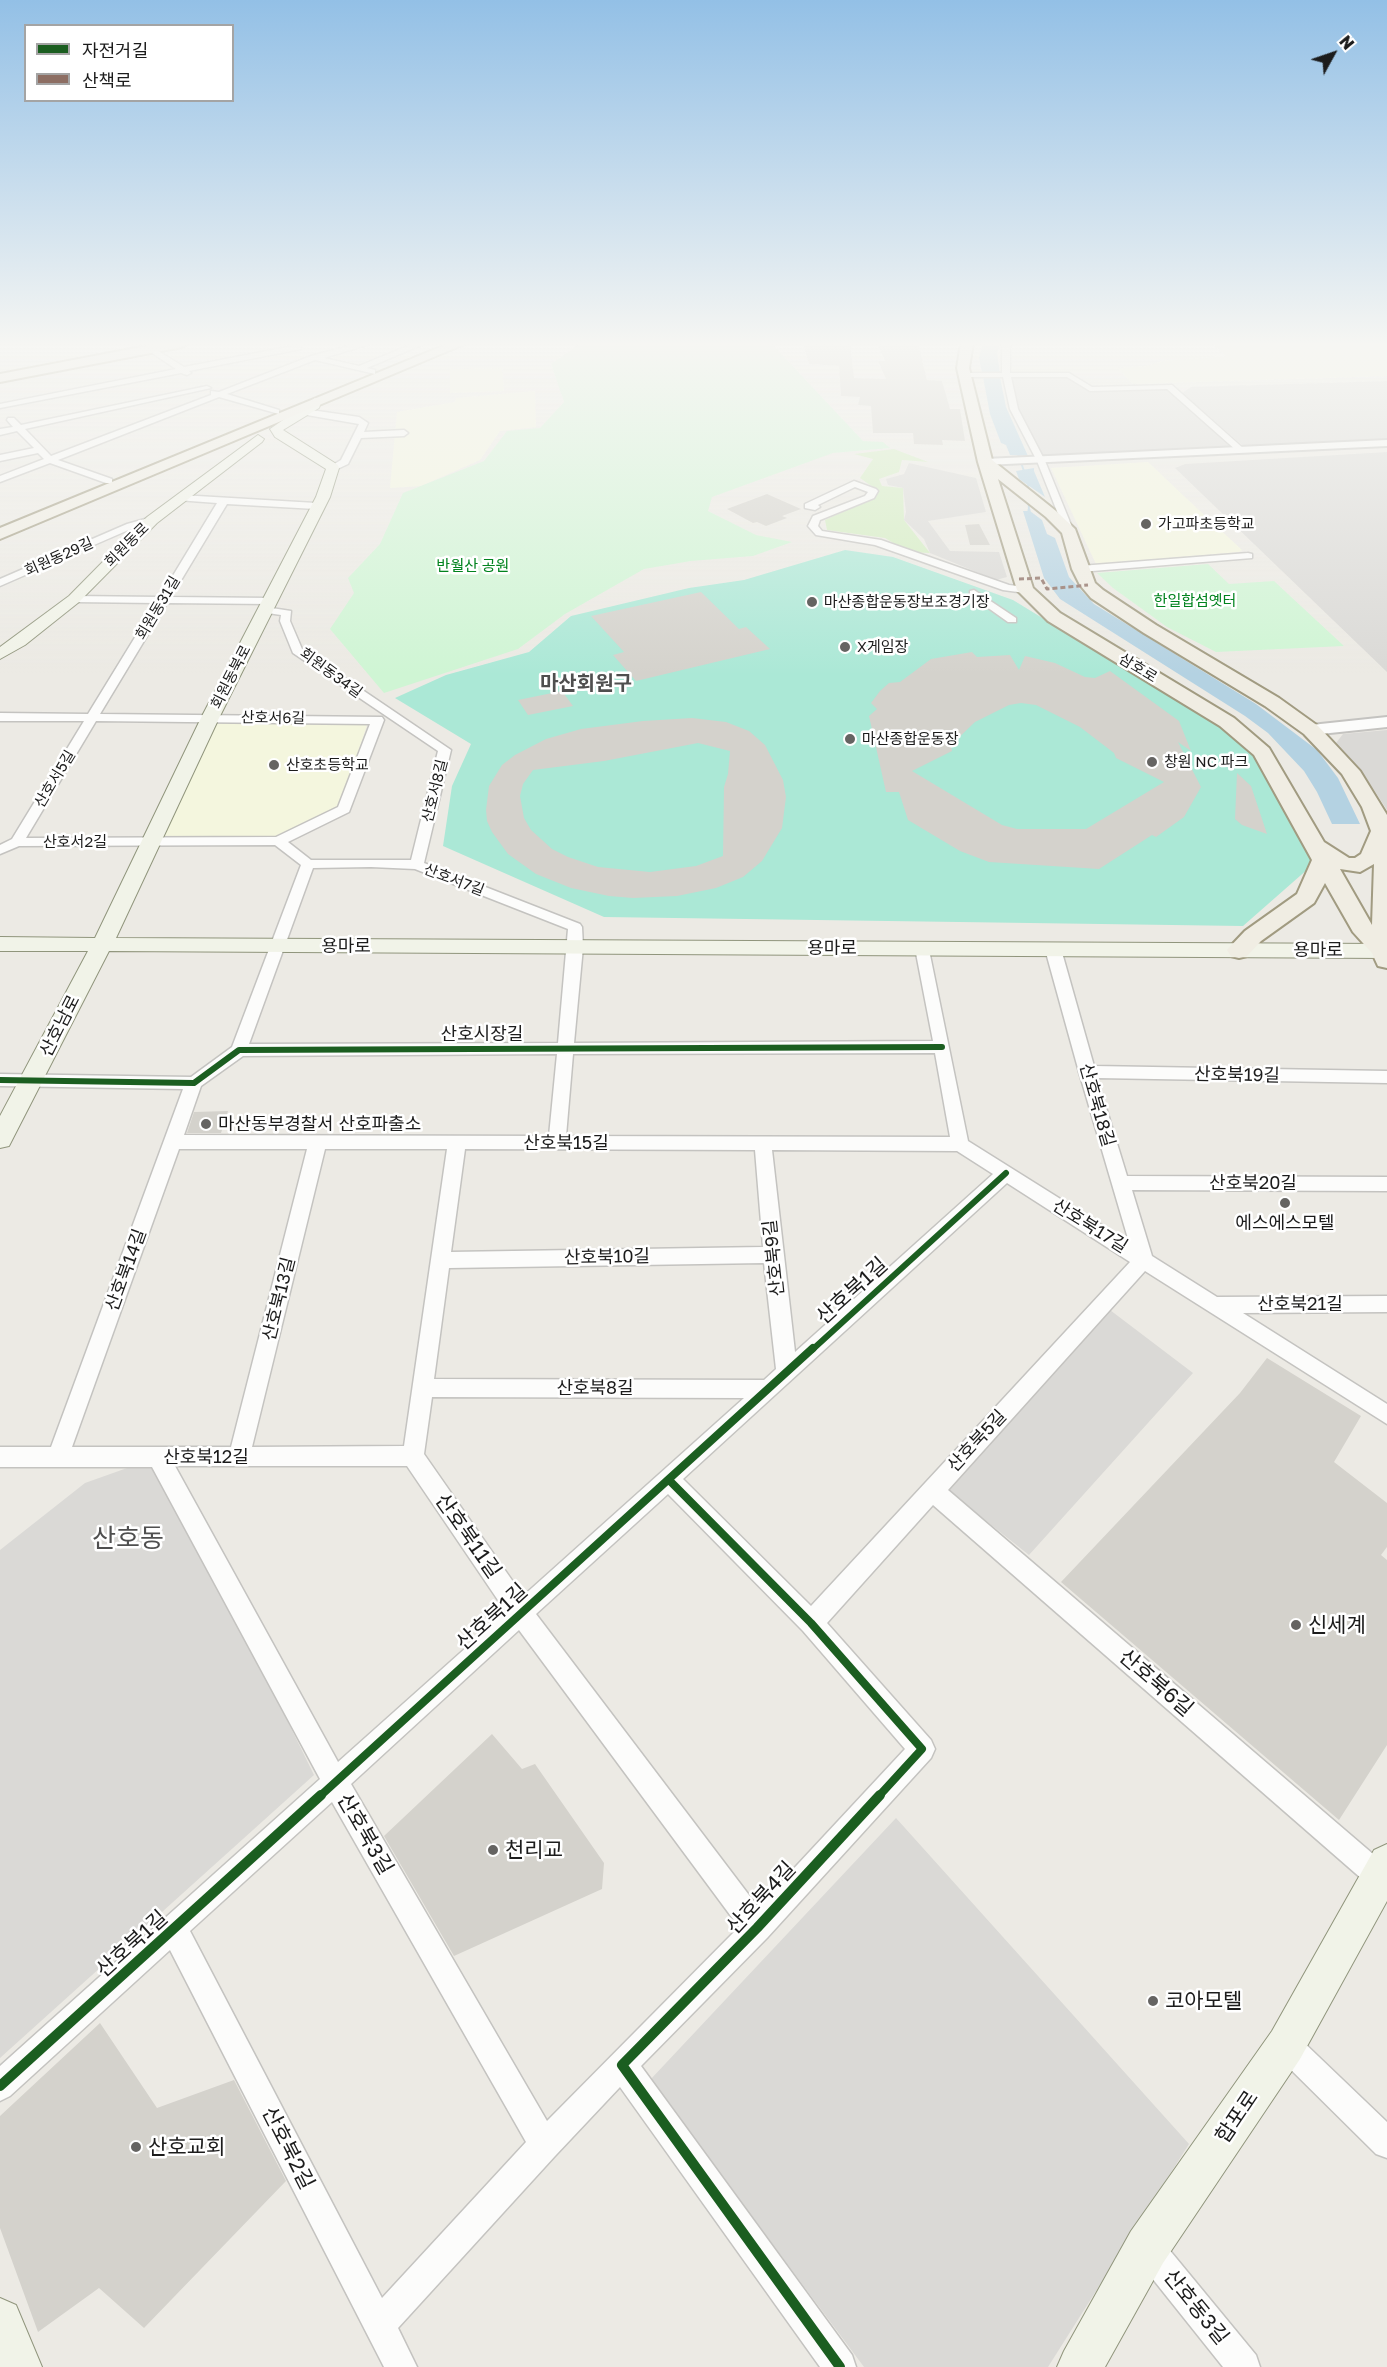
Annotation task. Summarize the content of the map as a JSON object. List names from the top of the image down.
{
  "streets": {
    "main road": [
      "회원동로",
      "삼호로",
      "회원동북로",
      "용마로",
      "산호남로",
      "합포로"
    ],
    "street": [
      "회원동29길",
      "회원동31길",
      "회원동34길",
      "산호서6길",
      "산호서5길",
      "산호서8길",
      "산호서2길",
      "산호서7길",
      "산호시장길",
      "산호북19길",
      "산호북18길",
      "산호북15길",
      "산호북20길",
      "산호북17길",
      "산호북10길",
      "산호북9길",
      "산호북14길",
      "산호북1길",
      "산호북13길",
      "산호북21길",
      "산호북8길",
      "산호북5길",
      "산호북12길",
      "산호북11길",
      "산호북6길",
      "산호북3길",
      "산호북4길",
      "산호북2길",
      "산호동3길"
    ]
  },
  "crossings": [
    ["회원동로", "회원동29길"],
    ["회원동31길", "산호서6길"],
    ["회원동31길", "산호서5길"],
    ["삼호로", "용마로"],
    ["회원동34길", "회원동북로"],
    ["회원동34길", "산호서6길"],
    ["회원동34길", "산호서8길"],
    ["회원동북로", "산호서6길"],
    ["회원동북로", "산호서2길"],
    ["회원동북로", "용마로"],
    ["회원동북로", "산호남로"],
    ["산호서6길", "산호서5길"],
    ["산호서6길", "산호서8길"],
    ["산호서5길", "산호서2길"],
    ["산호서8길", "산호서7길"],
    ["산호서7길", "용마로"],
    ["용마로", "산호남로"],
    ["용마로", "산호북18길"],
    ["산호북19길", "산호북18길"],
    ["산호북18길", "산호북20길"],
    ["산호북18길", "산호북17길"],
    ["산호북18길", "산호북5길"],
    ["산호북15길", "산호북17길"],
    ["산호북15길", "산호북9길"],
    ["산호북15길", "산호북14길"],
    ["산호북15길", "산호북13길"],
    ["산호북17길", "산호북1길"],
    ["산호북17길", "산호북21길"],
    ["산호북17길", "산호북5길"],
    ["산호북10길", "산호북9길"],
    ["산호북9길", "산호북1길"],
    ["산호북14길", "산호북12길"],
    ["산호북1길", "산호북8길"],
    ["산호북1길", "산호북11길"],
    ["산호북1길", "산호북3길"],
    ["산호북1길", "산호북4길"],
    ["산호북1길", "산호북2길"],
    ["산호북13길", "산호북12길"],
    ["산호북5길", "산호북6길"],
    ["산호북5길", "산호북4길"],
    ["산호북12길", "산호북11길"],
    ["산호북12길", "산호북3길"],
    ["산호북11길", "산호북4길"],
    ["산호북6길", "합포로"],
    ["산호북3길", "산호북4길"],
    ["산호북4길", "산호북2길"],
    ["합포로", "산호동3길"]
  ],
  "districts": ["마산회원구", "산호동"],
  "parks": ["반월산 공원", "한일합섬옛터"],
  "places": [
    "가고파초등학교",
    "마산종합운동장보조경기장",
    "X게임장",
    "마산종합운동장",
    "창원 NC 파크",
    "산호초등학교",
    "마산동부경찰서 산호파출소",
    "에스에스모텔",
    "신세계",
    "천리교",
    "코아모텔",
    "산호교회"
  ],
  "legend": ["자전거길", "산책로"],
  "north": "top right"
}
